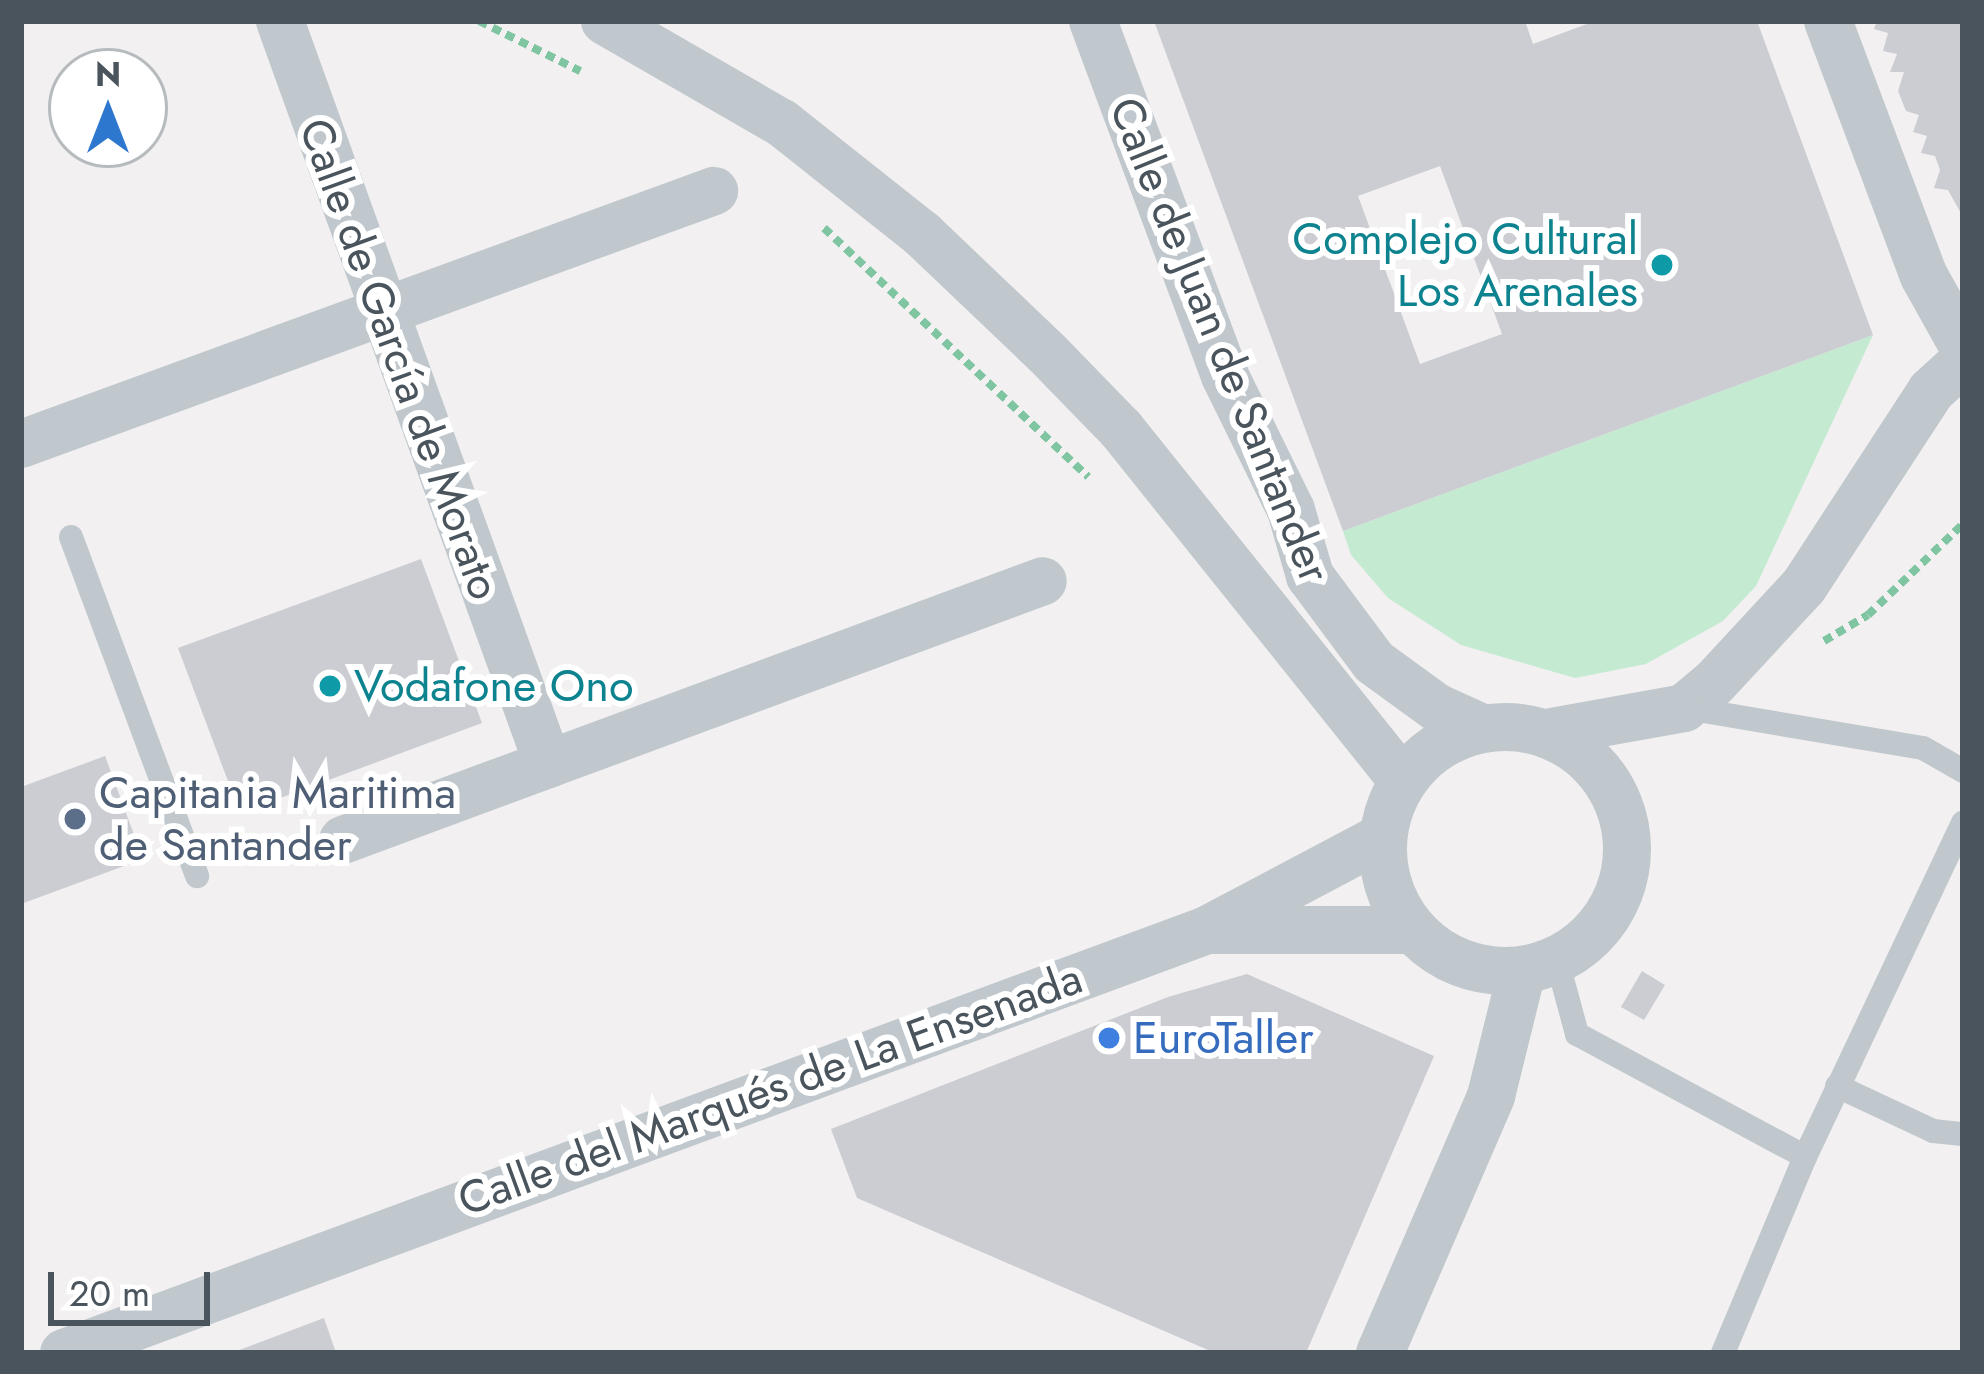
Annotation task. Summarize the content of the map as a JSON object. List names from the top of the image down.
{
  "streets": {
    "street": ["Calle de Juan de Santander", "Calle de García de Morato", "Calle del Marqués de La Ensenada"]
  },
  "crossings": [
    ["Calle de Juan de Santander", "Calle del Marqués de La Ensenada"]
  ],
  "places": [
    "Complejo Cultural Los Arenales",
    "Vodafone Ono",
    "Capitania Maritima de Santander",
    "EuroTaller"
  ],
  "scale_bar": "20 m",
  "north": "top"
}
